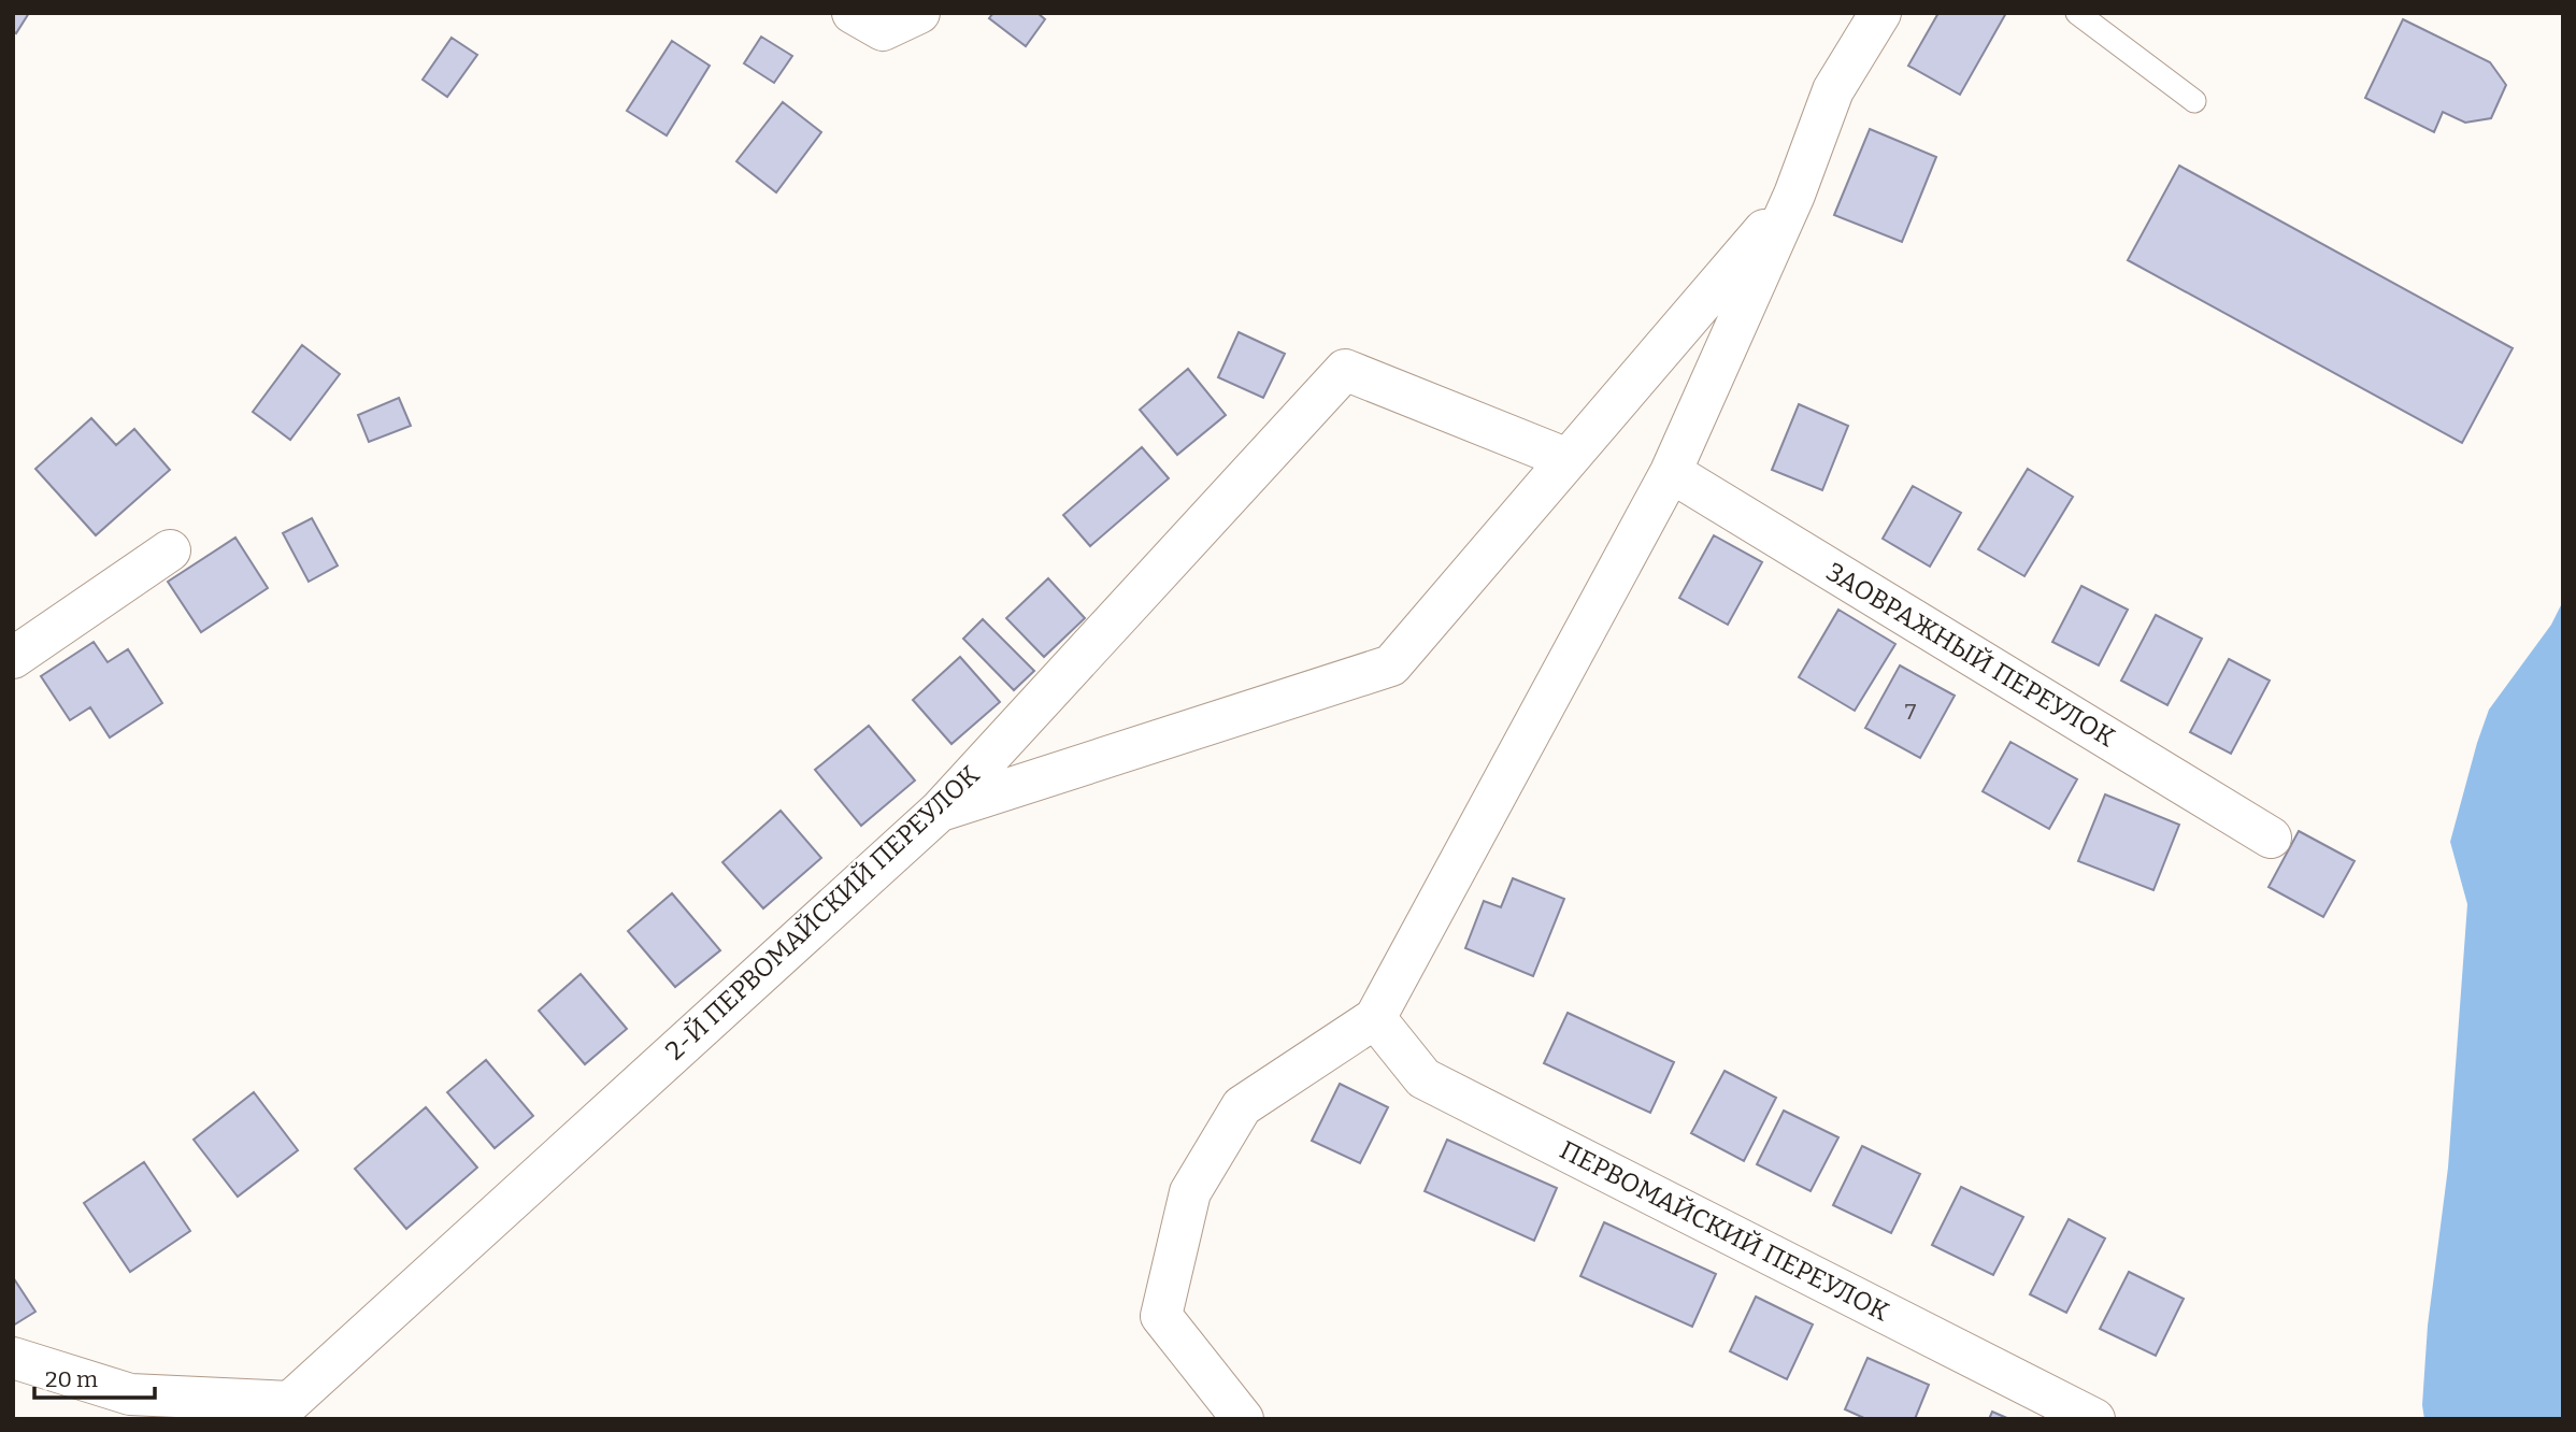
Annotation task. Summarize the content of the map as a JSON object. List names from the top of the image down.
{
  "streets": {
    "street": ["ЗАОВРАЖНЫЙ ПЕРЕУЛОК", "2-Й ПЕРВОМАЙСКИЙ ПЕРЕУЛОК", "ПЕРВОМАЙСКИЙ ПЕРЕУЛОК"]
  },
  "house_numbers": ["7"],
  "scale_bar": "20 m"
}
